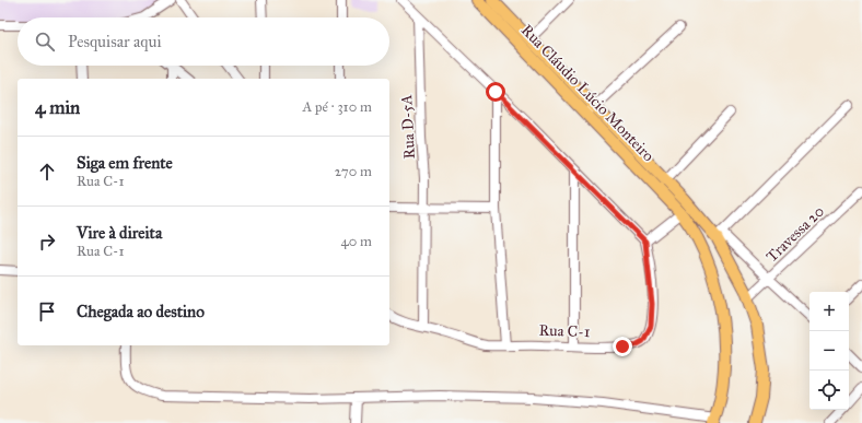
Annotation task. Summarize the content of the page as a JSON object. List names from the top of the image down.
{
  "streets": {
    "main road": ["Rua Cláudio Lúcio Monteiro"],
    "street": ["Rua D-5A", "Travessa 20", "Rua C-1"]
  },
  "crossings": [
    ["Rua D-5A", "Rua C-1"]
  ],
  "page": {
    "search": "Pesquisar aqui",
    "heading": ["4 min", "A pé · 310 m"],
    "list": [
      ["Siga em frente", "Rua C-1", "270 m"],
      ["Vire à direita", "Rua C-1", "40 m"],
      "Chegada ao destino"
    ],
    "map_buttons": ["+", "−"]
  }
}
